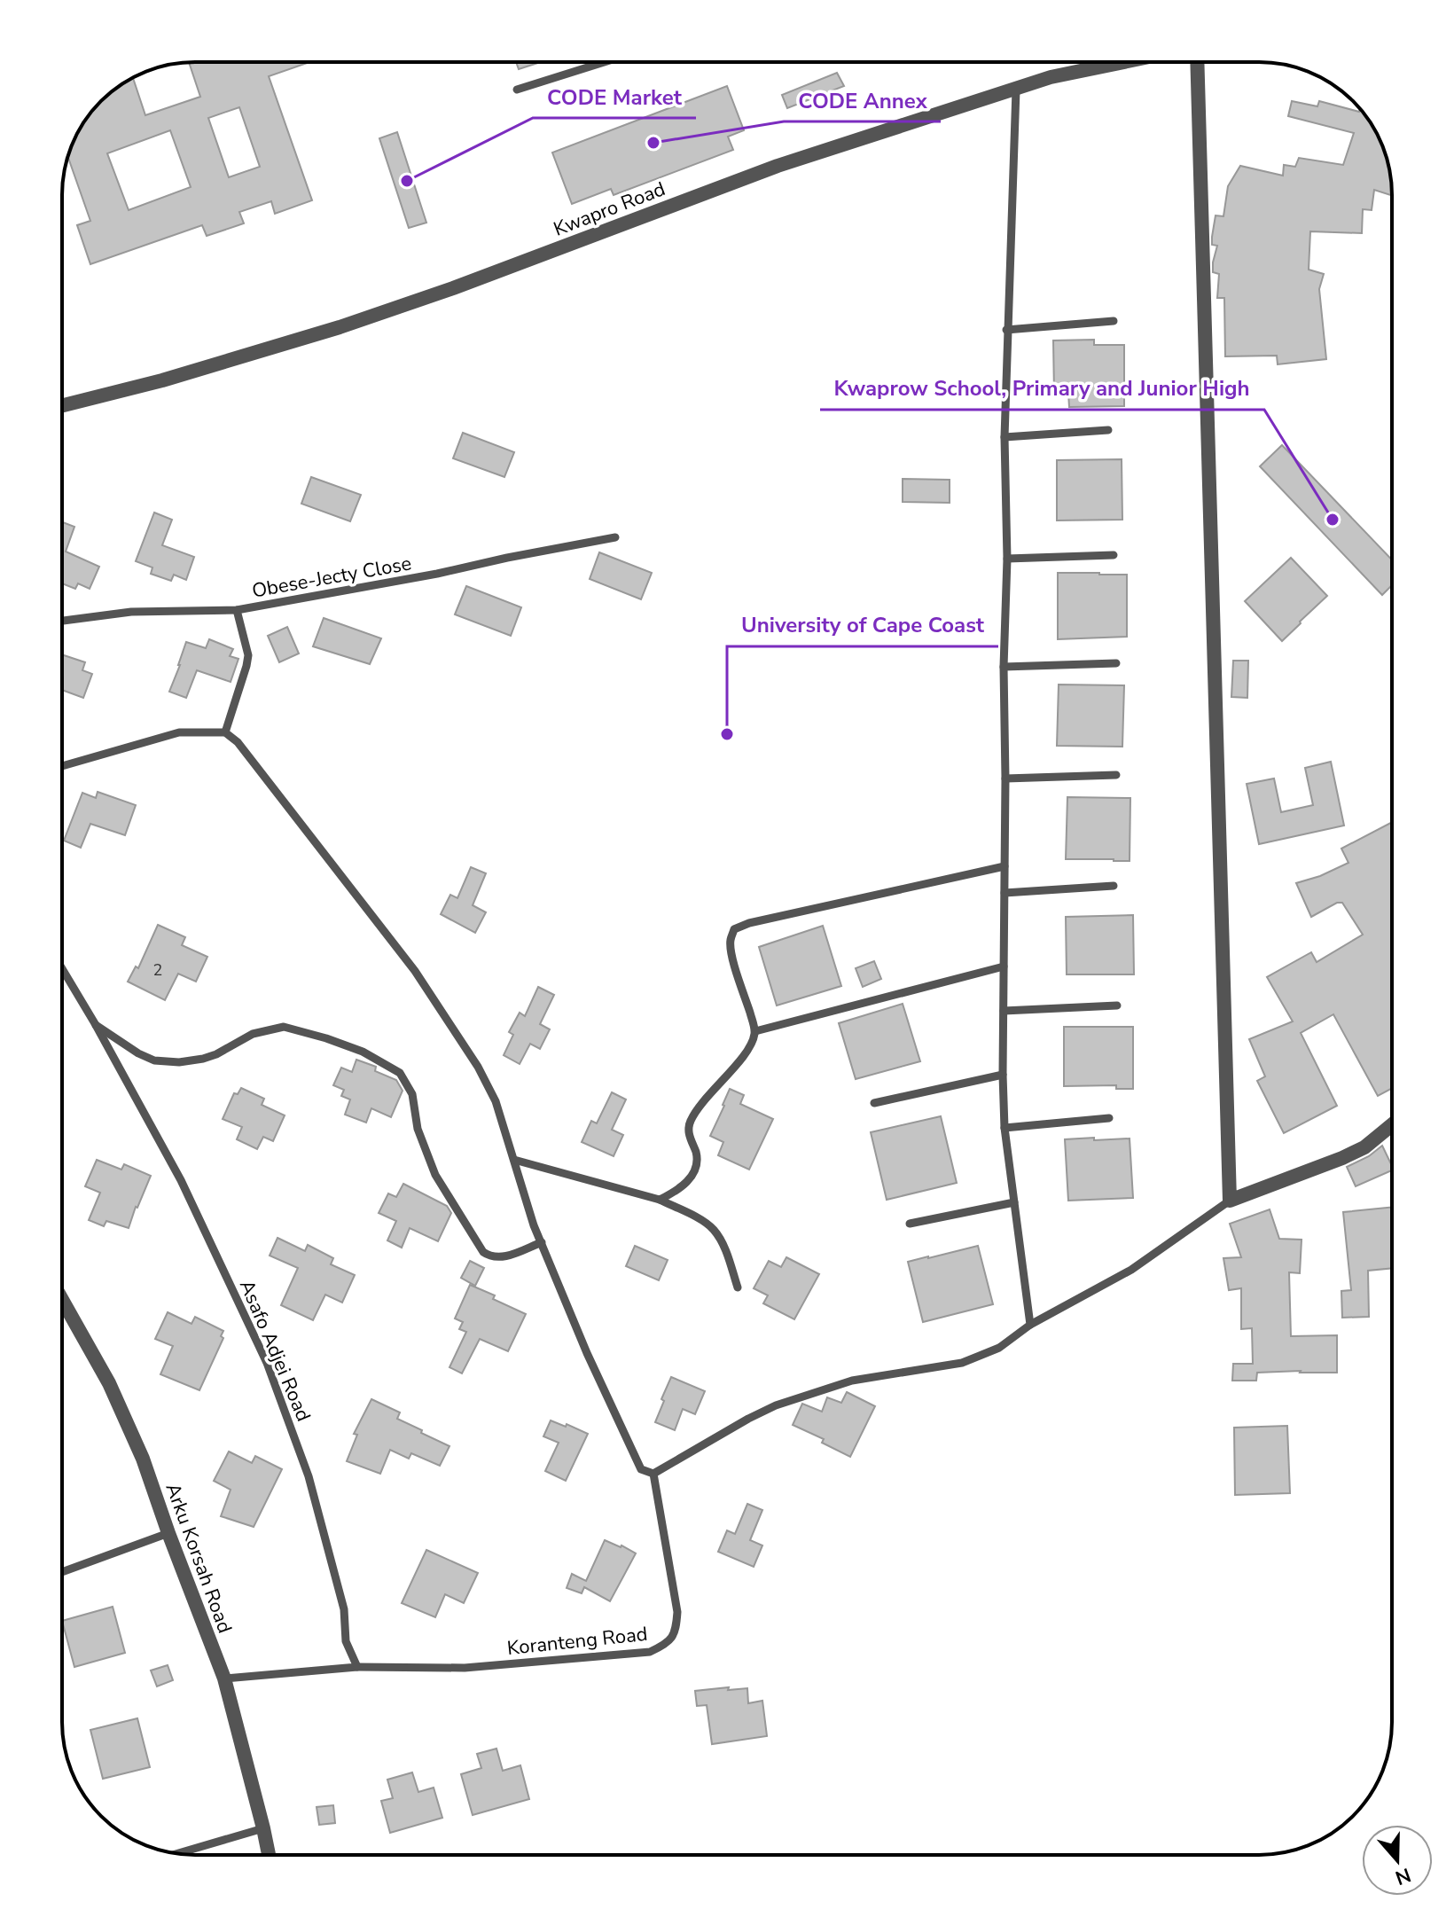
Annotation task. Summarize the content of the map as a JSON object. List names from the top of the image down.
{
  "streets": {
    "street": ["Kwapro Road", "Arku Korsah Road"],
    "lane": ["Obese-Jecty Close", "Asafo Adjei Road", "Koranteng Road"]
  },
  "crossings": [
    ["Asafo Adjei Road", "Koranteng Road"]
  ],
  "places": [
    "CODE Annex",
    "CODE Market",
    "Kwaprow School, Primary and Junior High",
    "University of Cape Coast"
  ],
  "house_numbers": ["2"],
  "north": "bottom"
}
